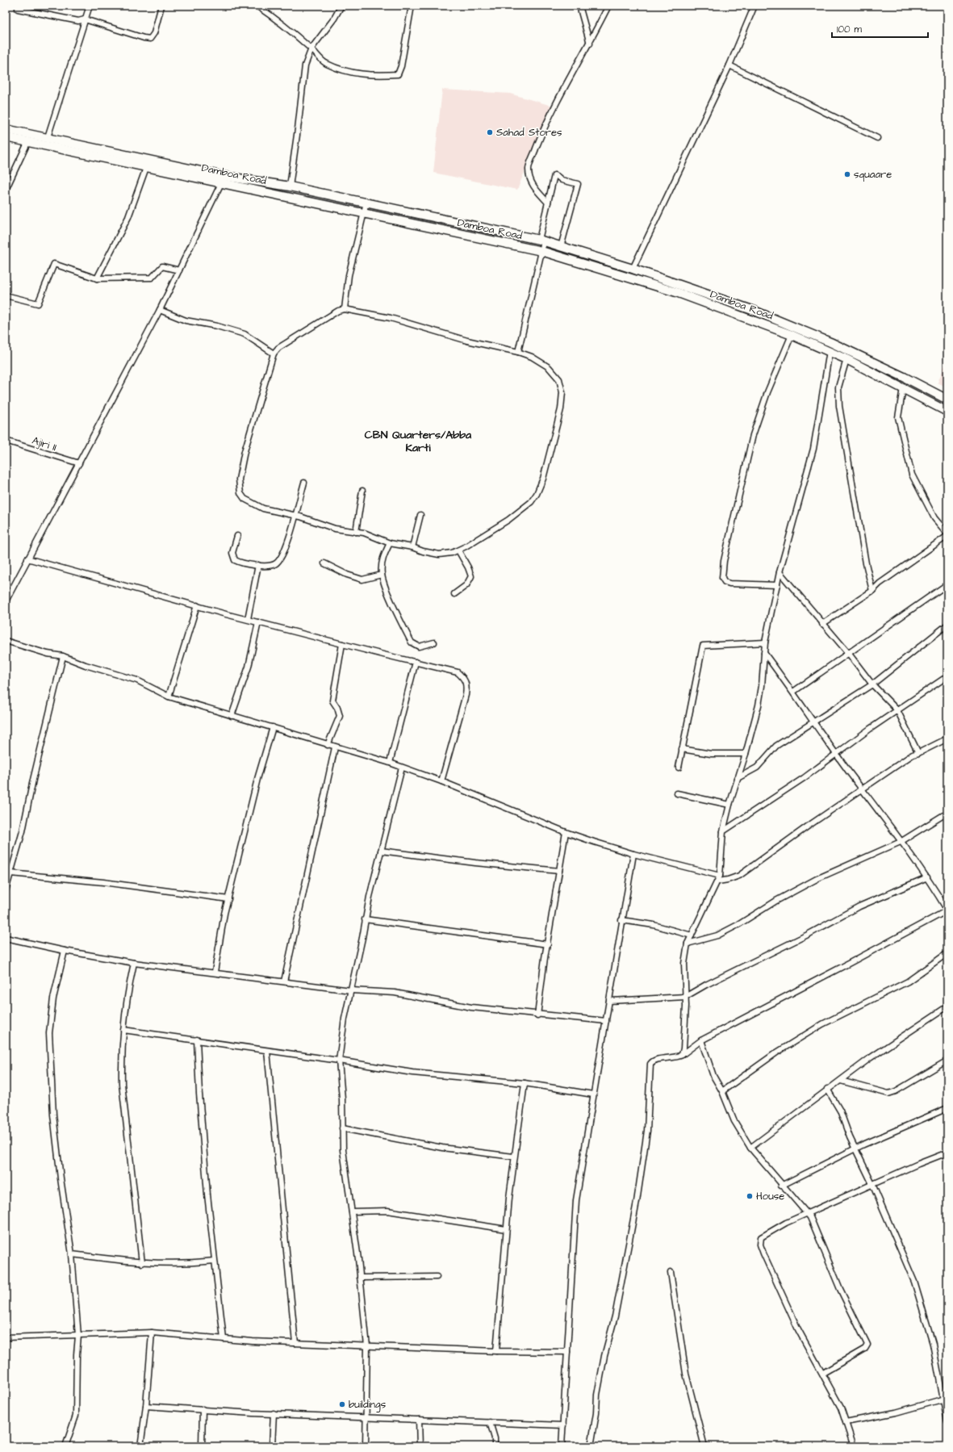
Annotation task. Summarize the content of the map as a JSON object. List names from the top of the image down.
{
  "streets": {
    "main road": ["Damboa Road"],
    "street": ["Ajiri II"]
  },
  "districts": ["CBN Quarters/Abba Karti"],
  "places": [
    "Sahad Stores",
    "squaare",
    "House",
    "buildings"
  ],
  "scale_bar": "100 m"
}
